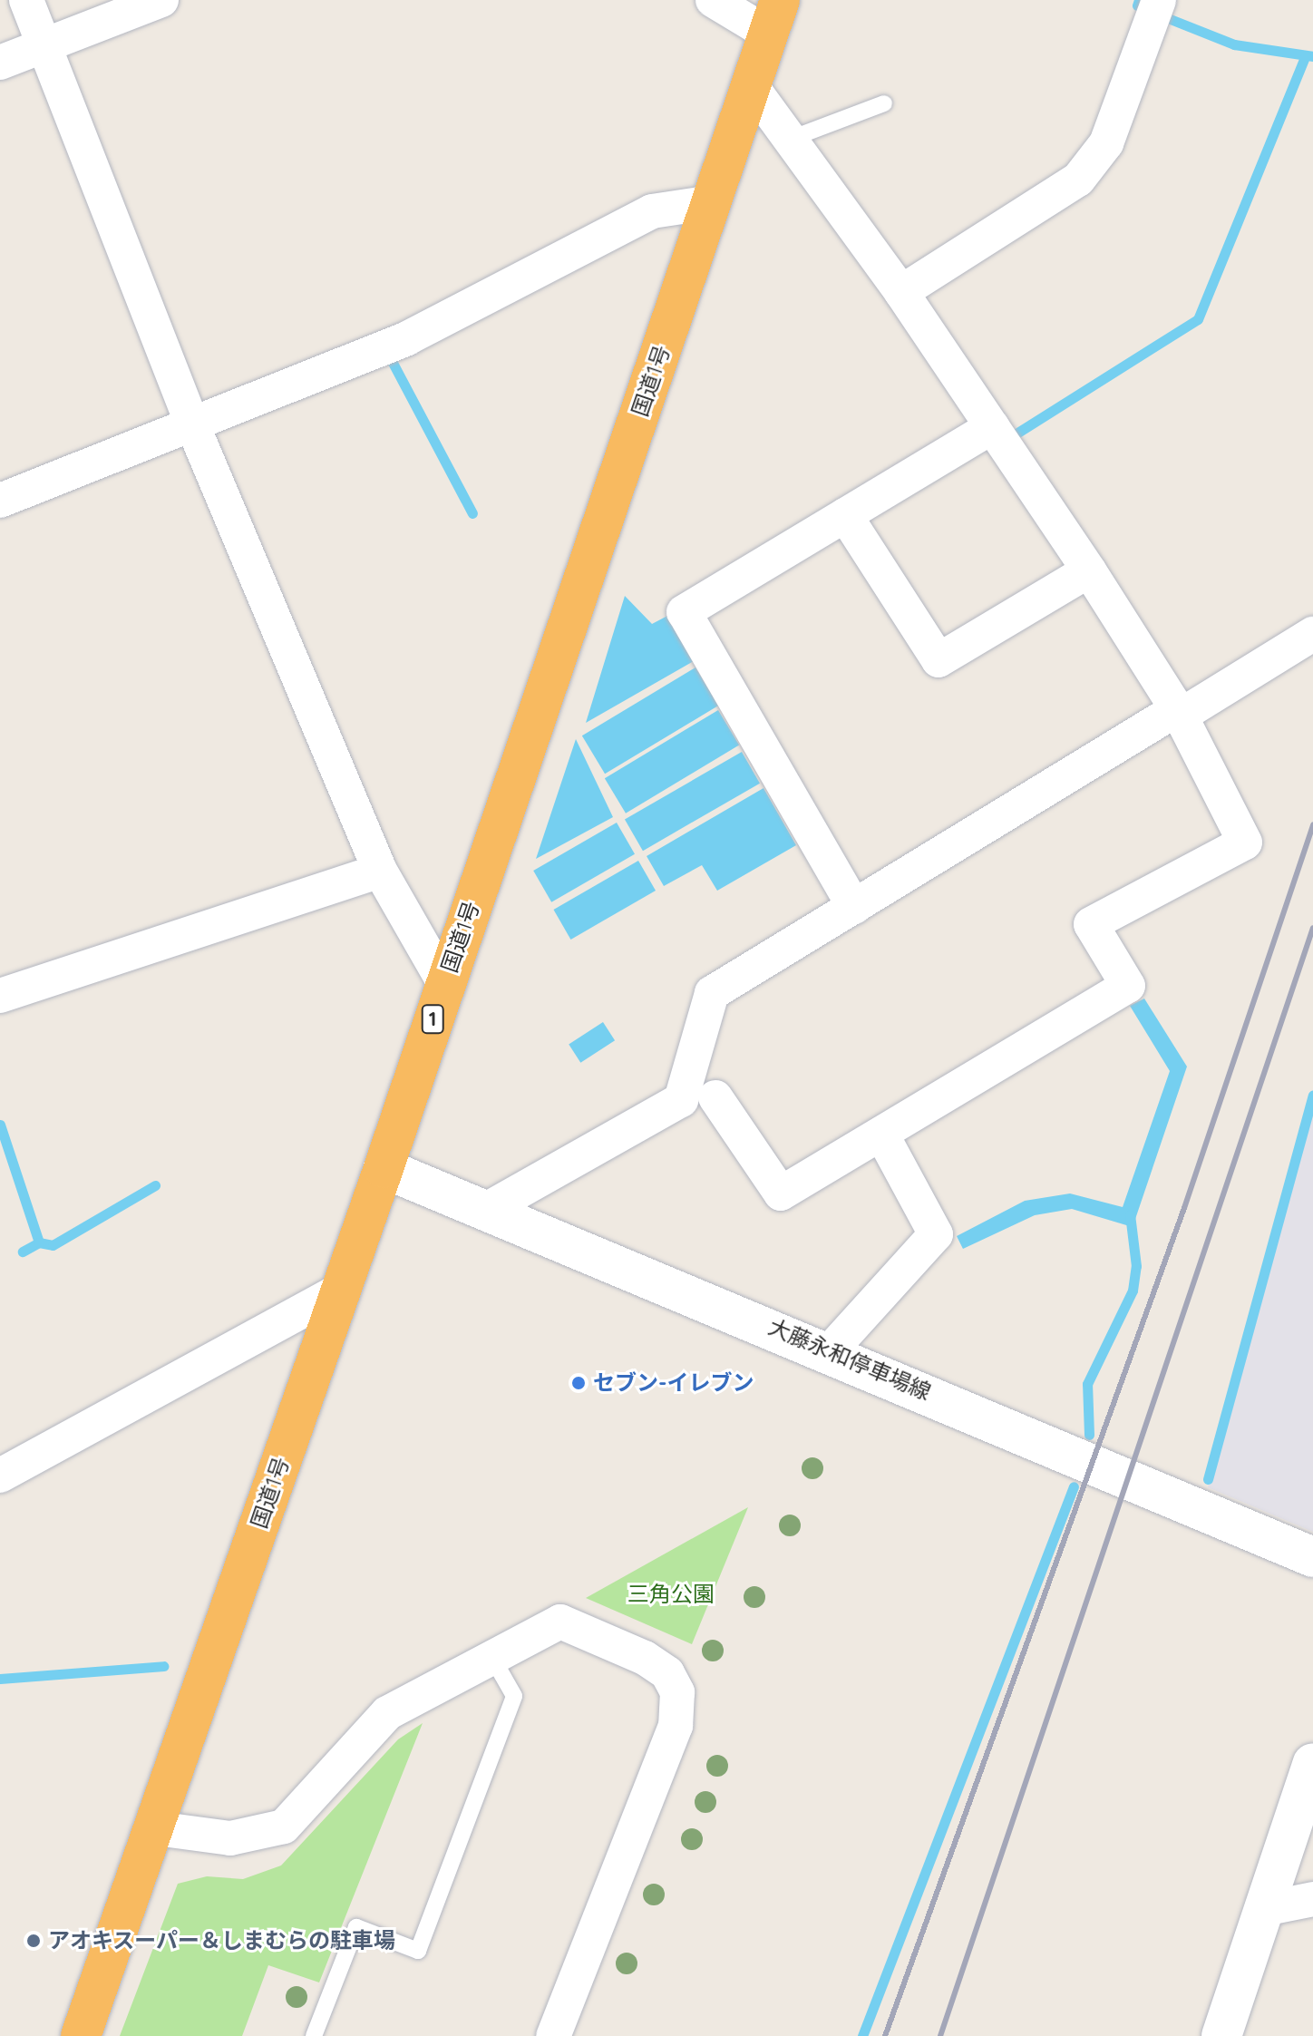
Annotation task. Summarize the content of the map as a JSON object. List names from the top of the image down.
{
  "streets": {
    "highway": ["国道1号", "1"],
    "main road": ["大藤永和停車場線"]
  },
  "crossings": [
    ["国道1号", "大藤永和停車場線"]
  ],
  "parks": ["三角公園"],
  "places": ["セブン-イレブン", "アオキスーパー＆しまむらの駐車場"]
}
